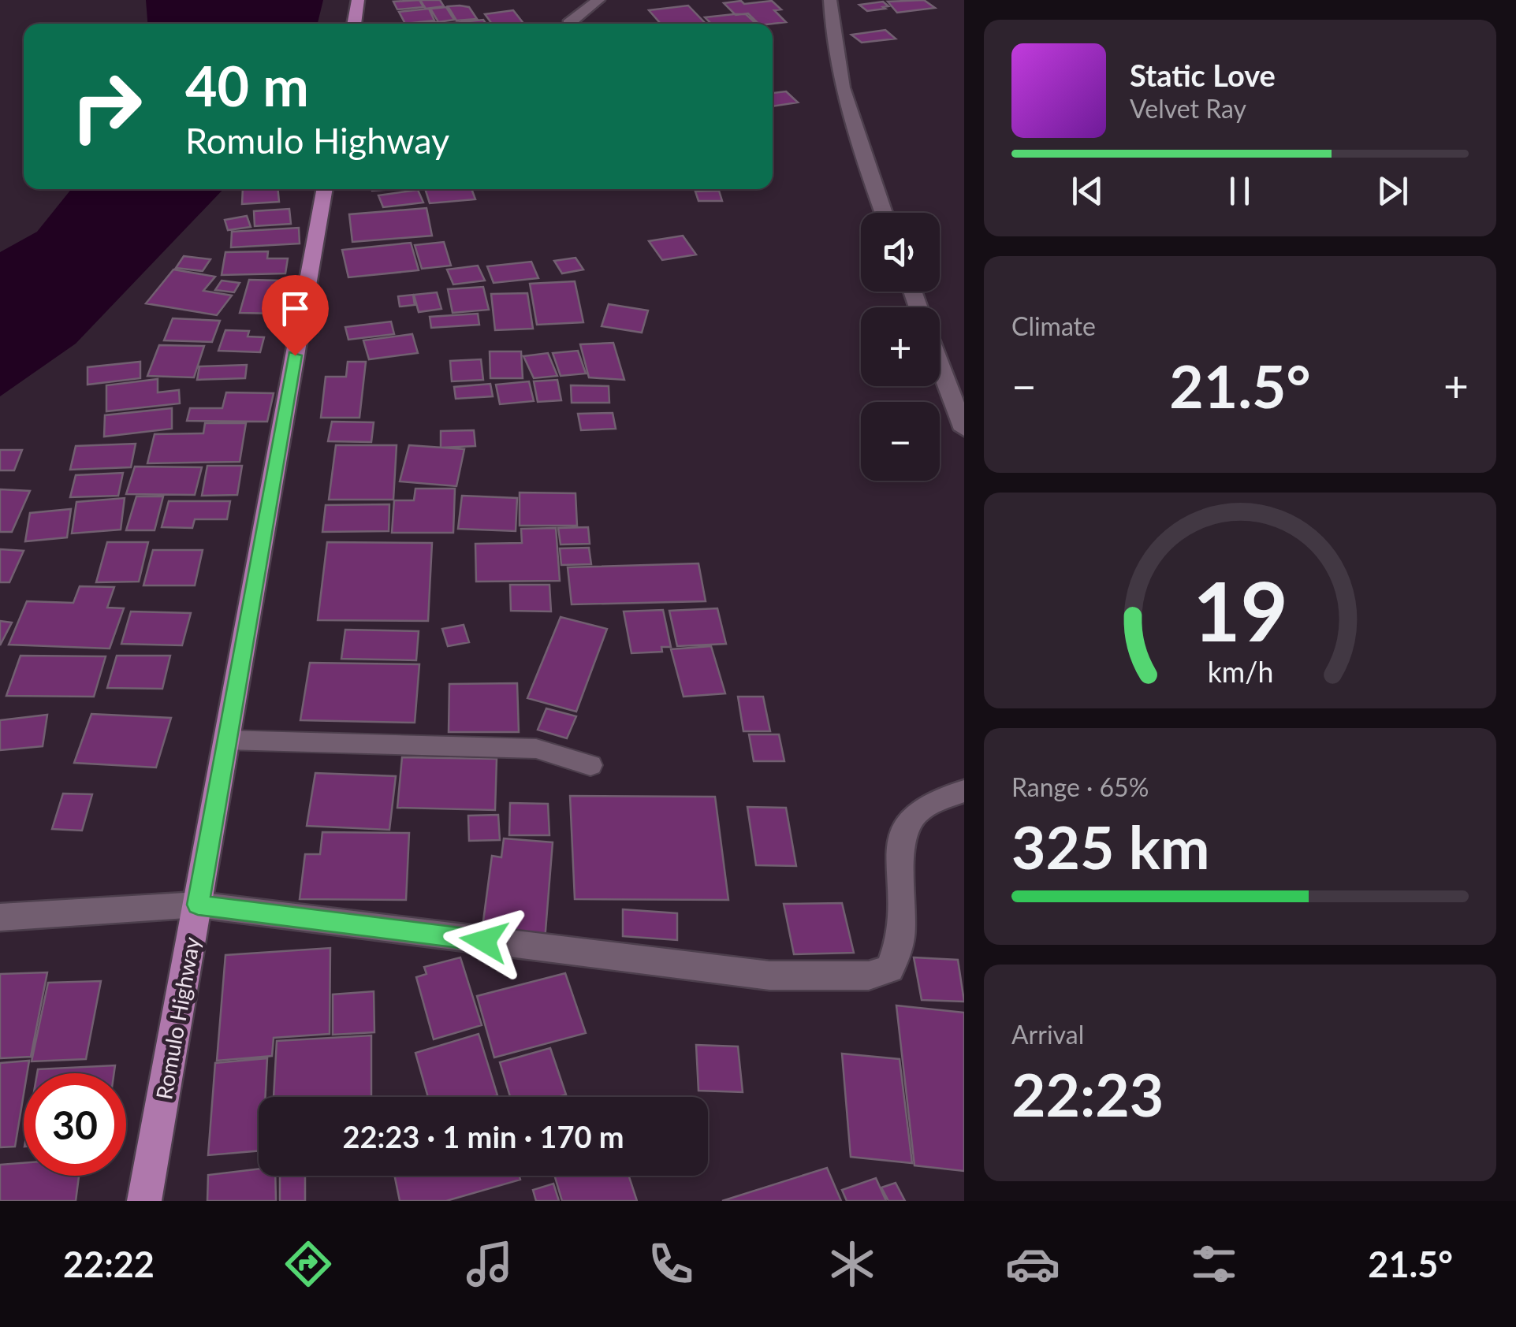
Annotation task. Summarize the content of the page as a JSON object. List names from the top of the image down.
{
  "streets": {
    "highway": ["Romulo Highway"]
  },
  "page": {
    "turn": ["40 m", "Romulo Highway"],
    "song": ["Static Love", "Velvet Ray"],
    "map_buttons": ["+", "−"],
    "tile": [
      "Climate",
      ["Range · 65%", "325 km"],
      ["Arrival", "22:23"]
    ],
    "heat": ["−", "21.5°", "+"],
    "limit": "30",
    "trip": "22:23 · 1 min · 170 m",
    "tabs": ["22:22", "21.5°"],
    "gauge": ["19", "km/h"]
  }
}
